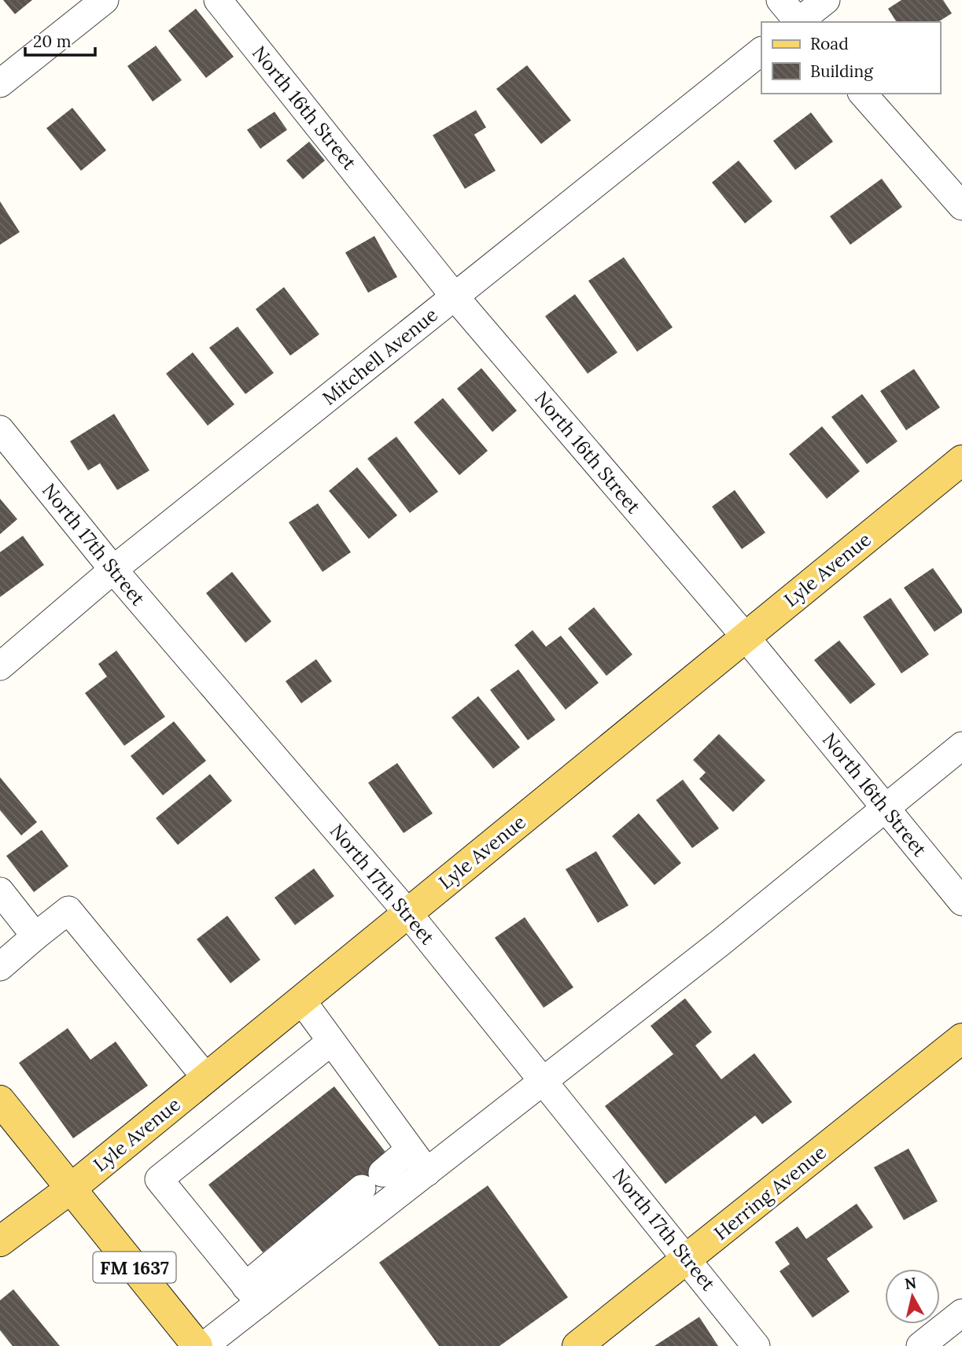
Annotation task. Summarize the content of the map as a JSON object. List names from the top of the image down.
{
  "streets": {
    "main road": ["Lyle Avenue", "Herring Avenue", "FM 1637"],
    "street": ["North 16th Street", "Mitchell Avenue", "North 17th Street"]
  },
  "crossings": [
    ["North 16th Street", "Mitchell Avenue"],
    ["North 16th Street", "Lyle Avenue"],
    ["Mitchell Avenue", "North 17th Street"],
    ["North 17th Street", "Lyle Avenue"],
    ["North 17th Street", "Herring Avenue"],
    ["Lyle Avenue", "FM 1637"]
  ],
  "legend": ["Road", "Building"],
  "scale_bar": "20 m",
  "north": "top"
}
